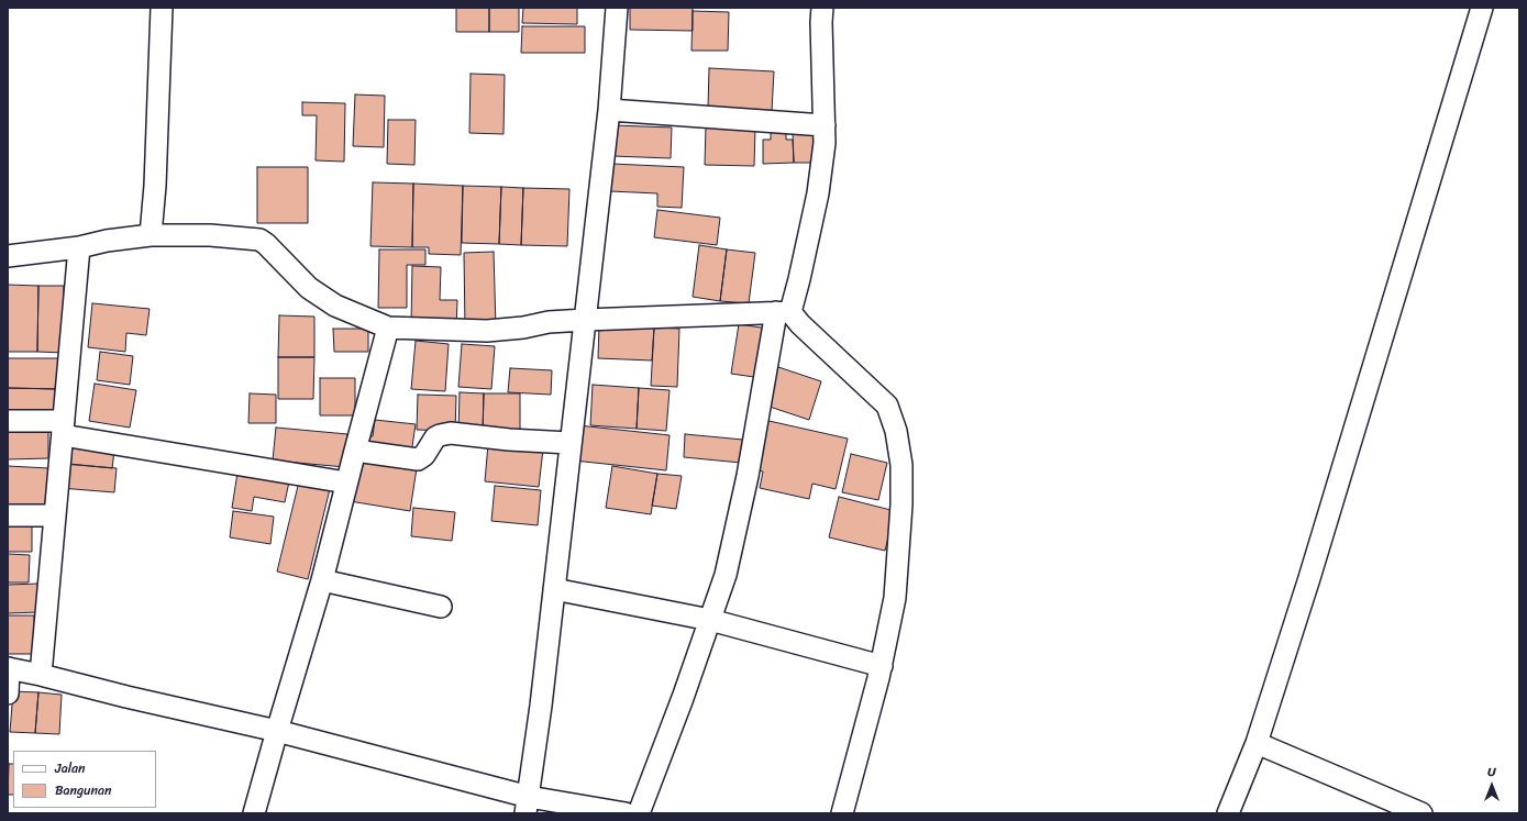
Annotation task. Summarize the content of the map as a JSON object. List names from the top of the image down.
{
  "legend": ["Jalan", "Bangunan"],
  "north": "top"
}
